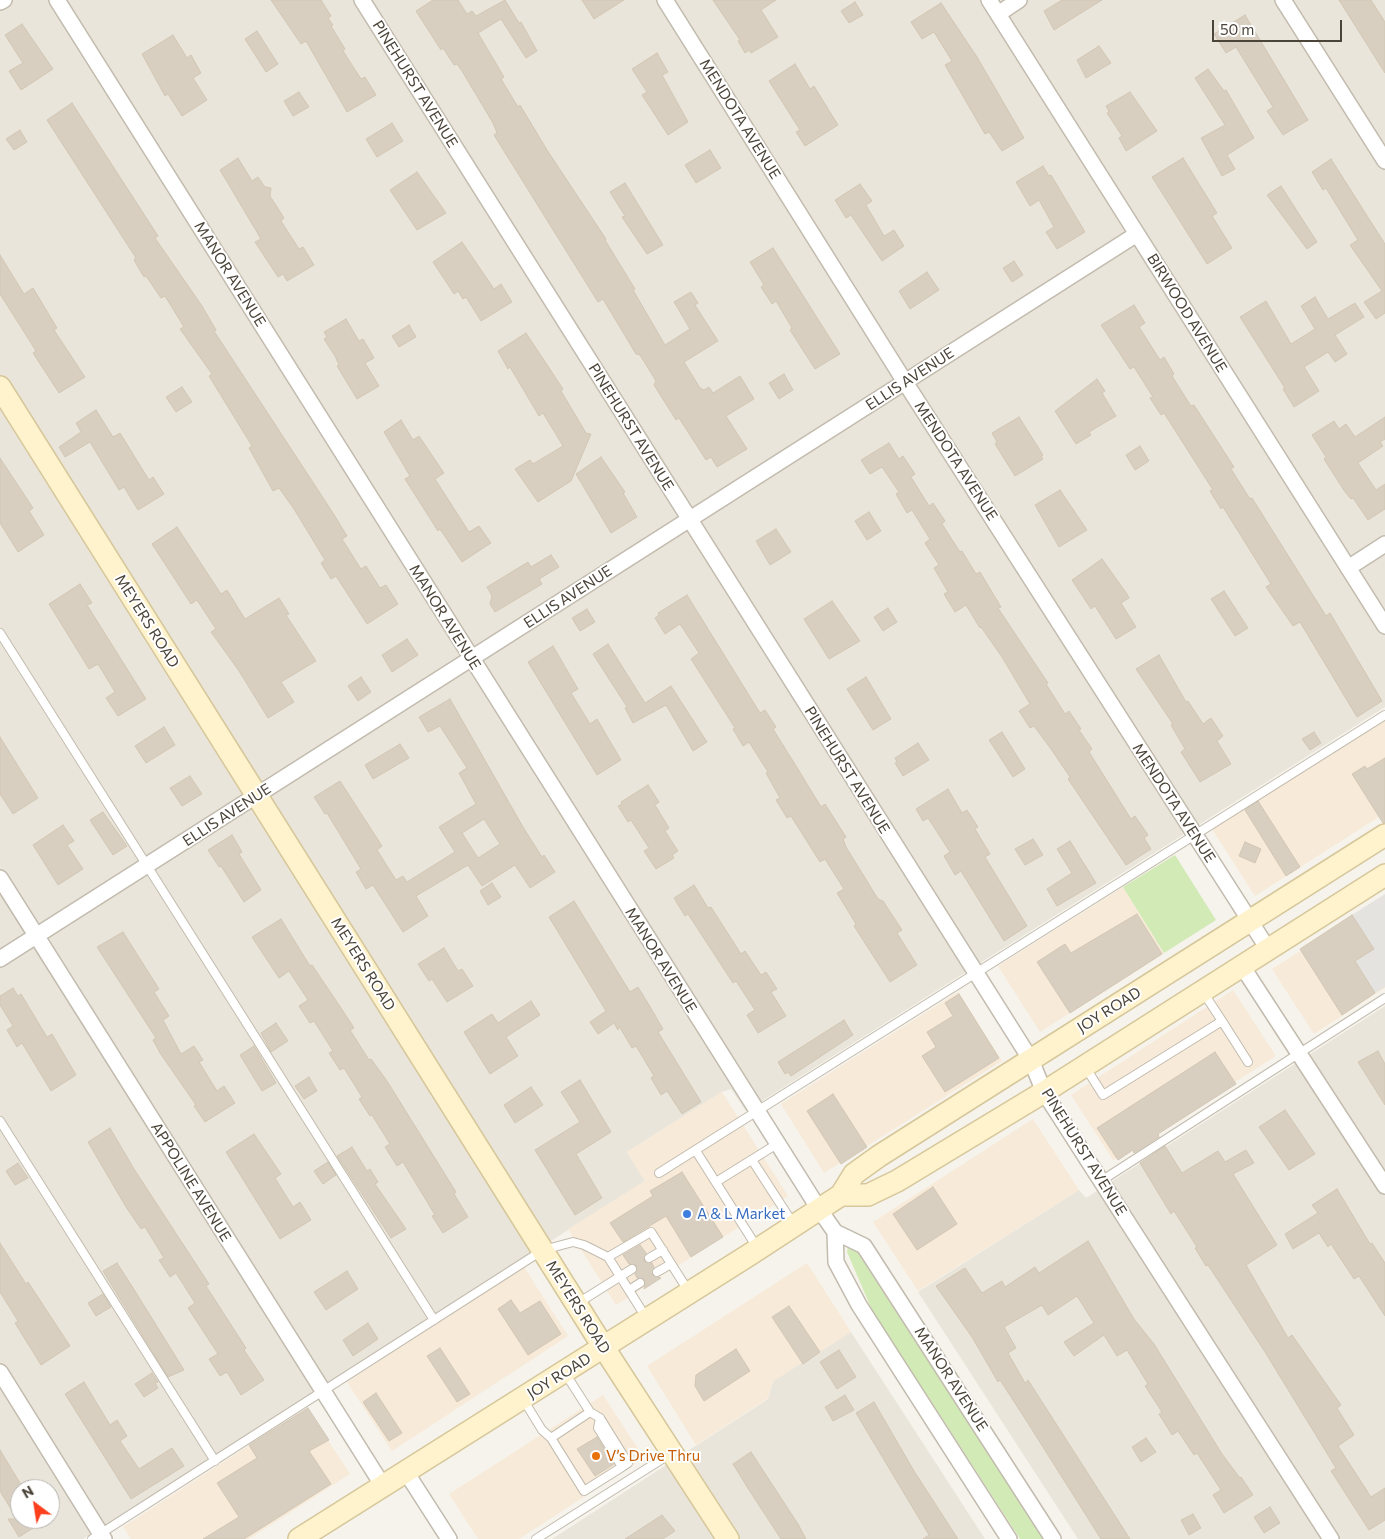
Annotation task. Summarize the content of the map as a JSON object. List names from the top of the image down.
{
  "streets": {
    "street": [
      "PINEHURST AVENUE",
      "MENDOTA AVENUE",
      "MANOR AVENUE",
      "BIRWOOD AVENUE",
      "ELLIS AVENUE",
      "MEYERS ROAD",
      "JOY ROAD",
      "APPOLINE AVENUE"
    ]
  },
  "crossings": [
    ["PINEHURST AVENUE", "ELLIS AVENUE"],
    ["PINEHURST AVENUE", "JOY ROAD"],
    ["MENDOTA AVENUE", "ELLIS AVENUE"],
    ["MENDOTA AVENUE", "JOY ROAD"],
    ["MANOR AVENUE", "ELLIS AVENUE"],
    ["MANOR AVENUE", "JOY ROAD"],
    ["BIRWOOD AVENUE", "ELLIS AVENUE"],
    ["ELLIS AVENUE", "MEYERS ROAD"],
    ["ELLIS AVENUE", "APPOLINE AVENUE"],
    ["MEYERS ROAD", "JOY ROAD"],
    ["JOY ROAD", "APPOLINE AVENUE"]
  ],
  "places": ["A & L Market", "V’s Drive Thru"],
  "scale_bar": "50 m",
  "north": "top left"
}
